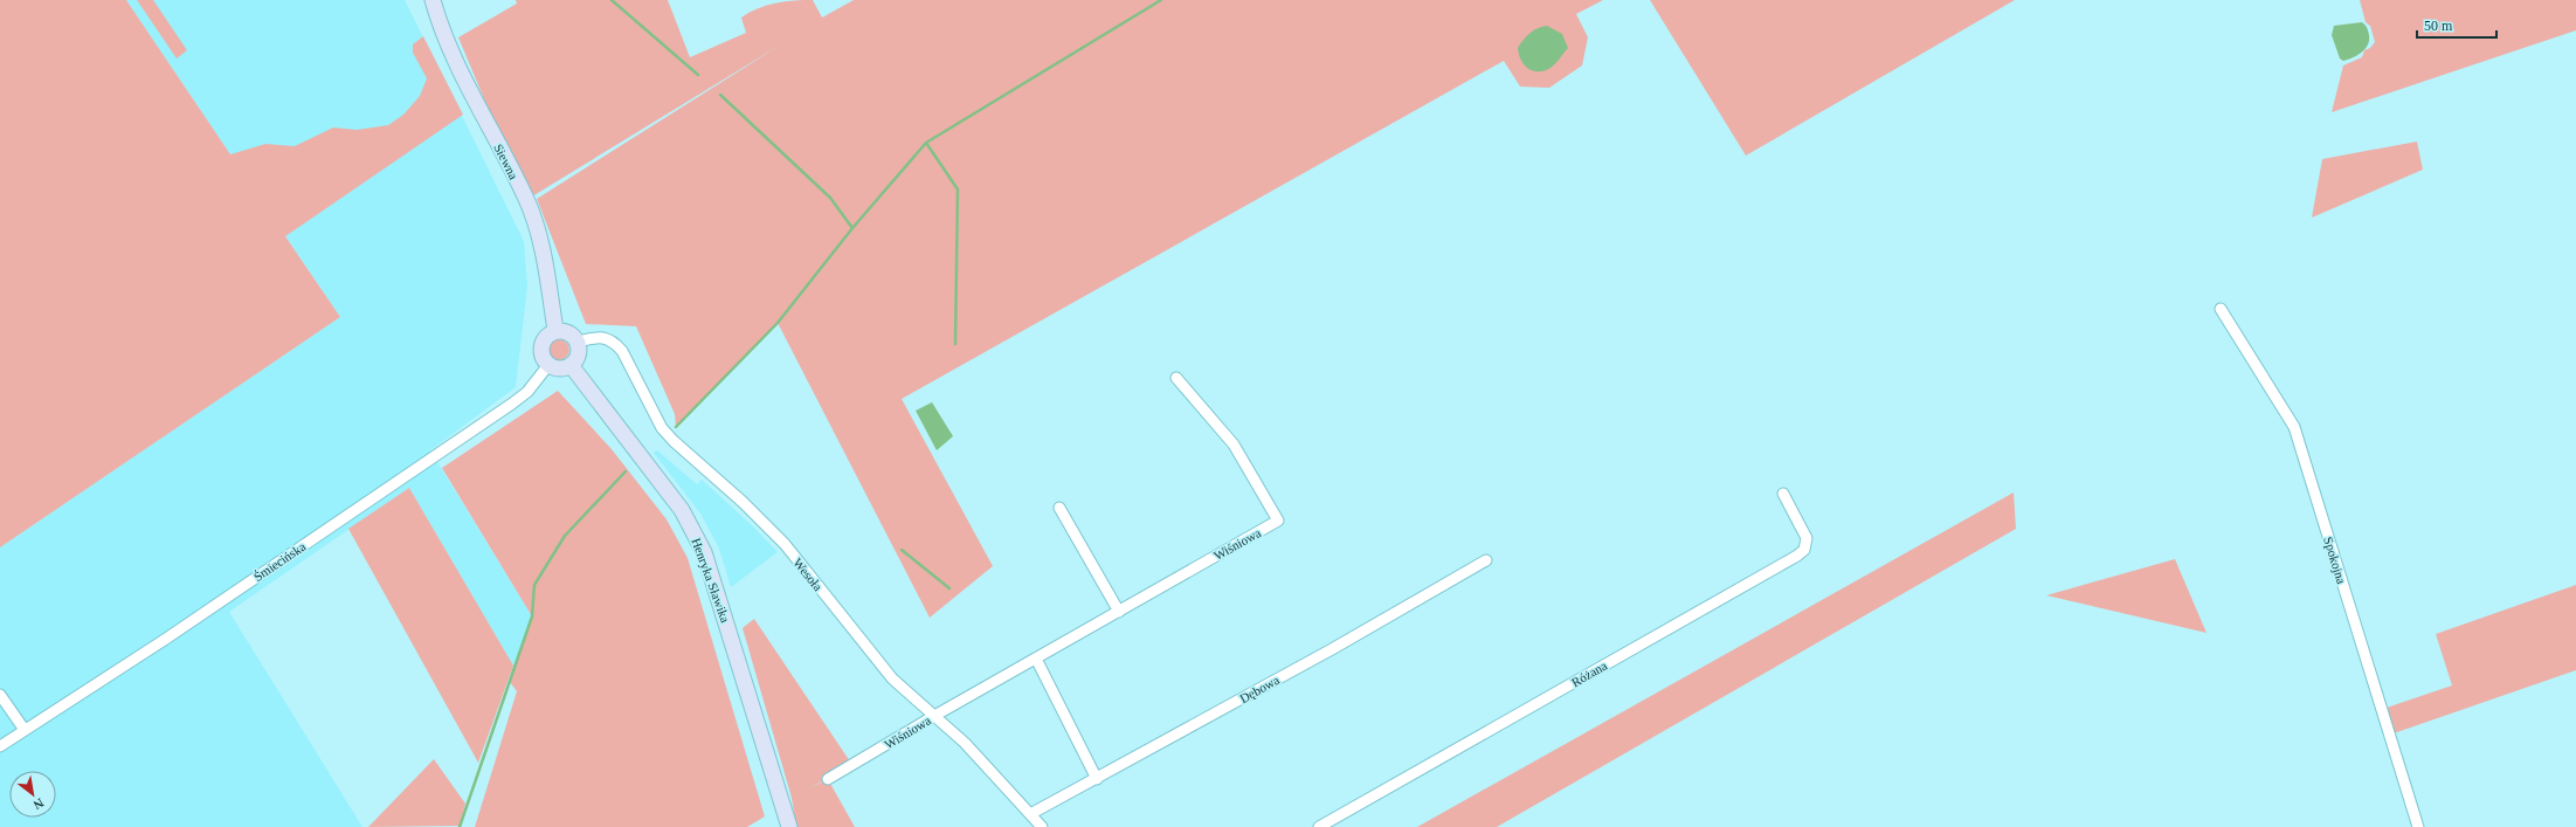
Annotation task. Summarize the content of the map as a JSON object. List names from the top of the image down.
{
  "streets": {
    "main road": ["Siewna", "Henryka Sławika"],
    "street": [
      "Wiśniowa",
      "Spokojna",
      "Śmiecińska",
      "Wesoła",
      "Różana",
      "Dębowa"
    ]
  },
  "crossings": [
    ["Siewna", "Śmiecińska"],
    ["Siewna", "Wesoła"],
    ["Siewna", "Henryka Sławika"],
    ["Wiśniowa", "Wesoła"],
    ["Śmiecińska", "Wesoła"],
    ["Śmiecińska", "Henryka Sławika"],
    ["Wesoła", "Henryka Sławika"],
    ["Wesoła", "Dębowa"]
  ],
  "scale_bar": "50 m",
  "north": "bottom right"
}
